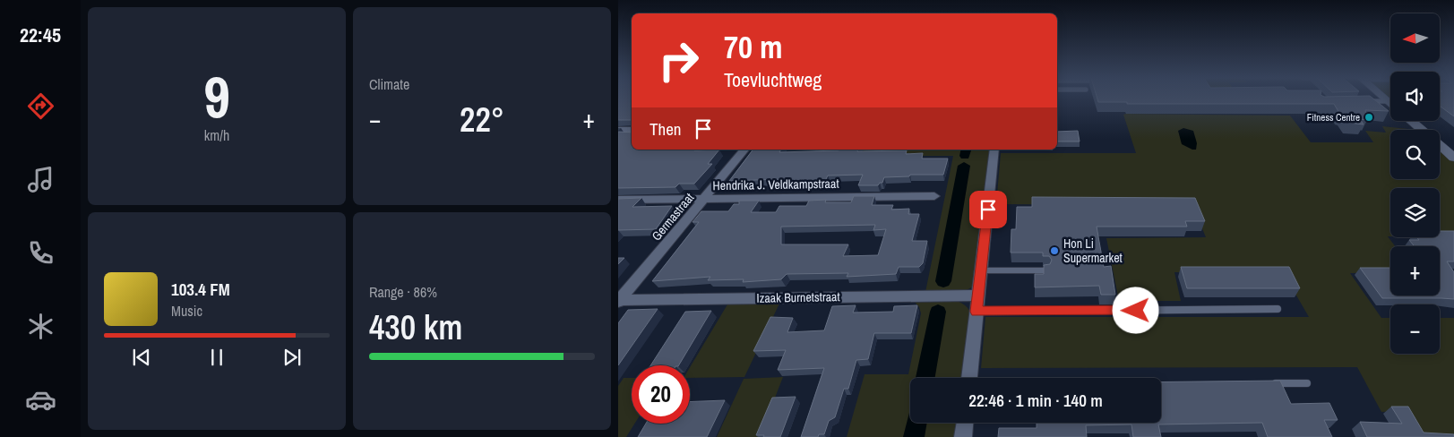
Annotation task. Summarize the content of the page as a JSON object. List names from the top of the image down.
{
  "streets": {
    "street": ["Hendrika J. Veldkampstraat", "Germastraat", "Izaak Burnetstraat"]
  },
  "crossings": [
    ["Hendrika J. Veldkampstraat", "Germastraat"],
    ["Germastraat", "Izaak Burnetstraat"]
  ],
  "places": ["Fitness Centre", "Hon Li Supermarket"],
  "north": "left",
  "page": {
    "tabs": "22:45",
    "tile": [
      ["9", "km/h"],
      "Climate",
      ["Range · 86%", "430 km"]
    ],
    "map_buttons": ["+", "−"],
    "turn": ["70 m", "Toevluchtweg"],
    "heat": ["−", "22°", "+"],
    "then": "Then",
    "song": ["103.4 FM", "Music"],
    "limit": "20",
    "trip": "22:46 · 1 min · 140 m"
  }
}
